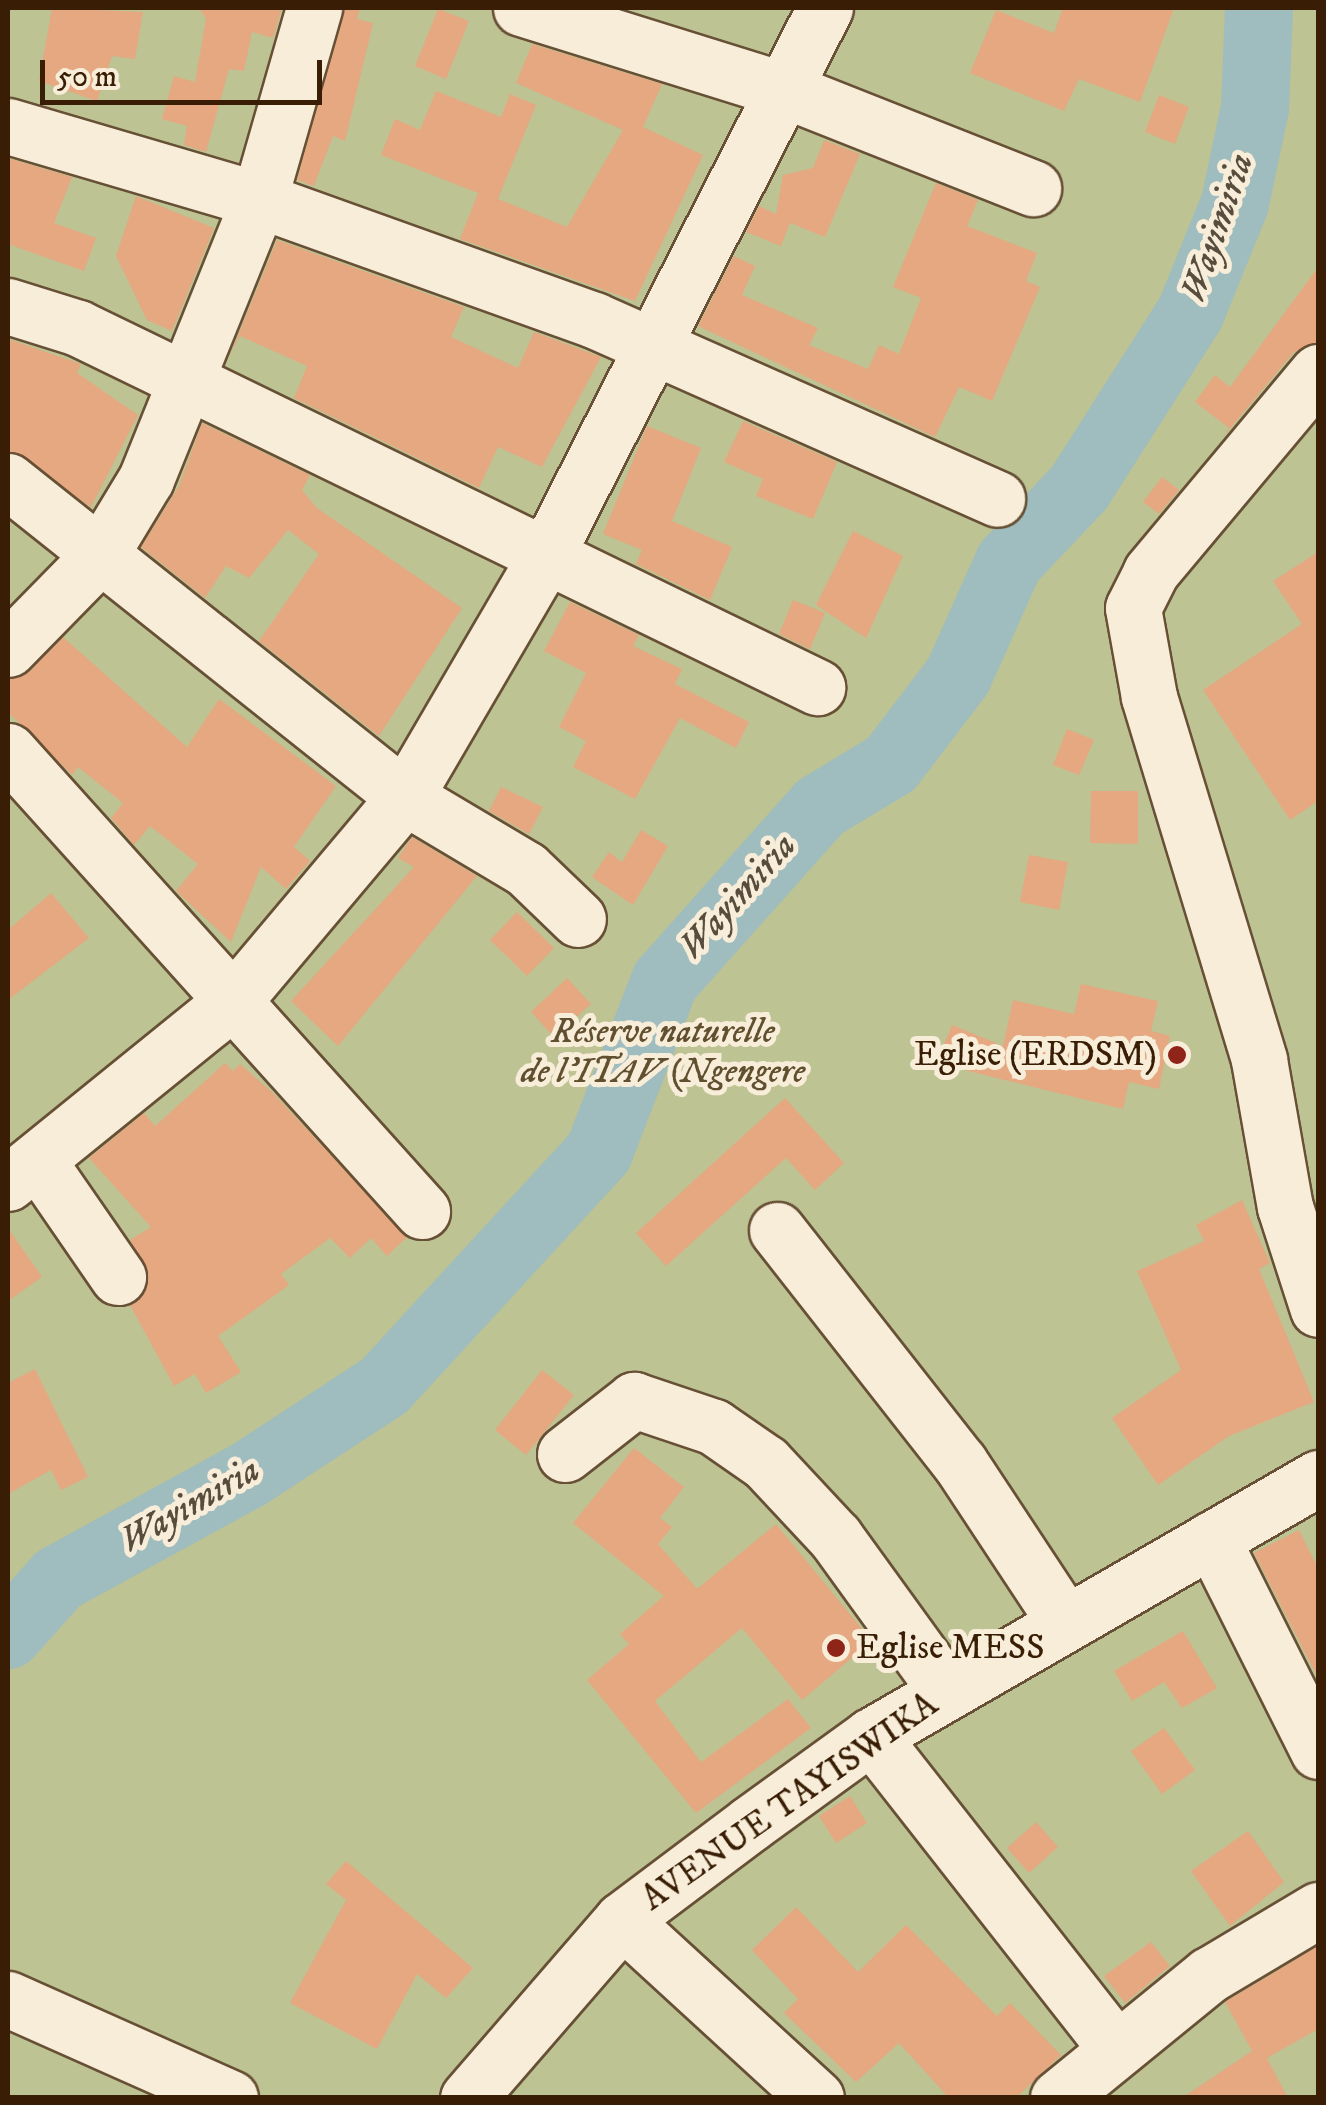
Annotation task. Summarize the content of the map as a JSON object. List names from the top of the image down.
{
  "streets": {
    "street": ["AVENUE TAYISWIKA"]
  },
  "water": ["Wayimiria"],
  "parks": ["Réserve naturelle de l'ITAV (Ngengere"],
  "places": ["Eglise (ERDSM)", "Eglise MESS"],
  "scale_bar": "50 m"
}
